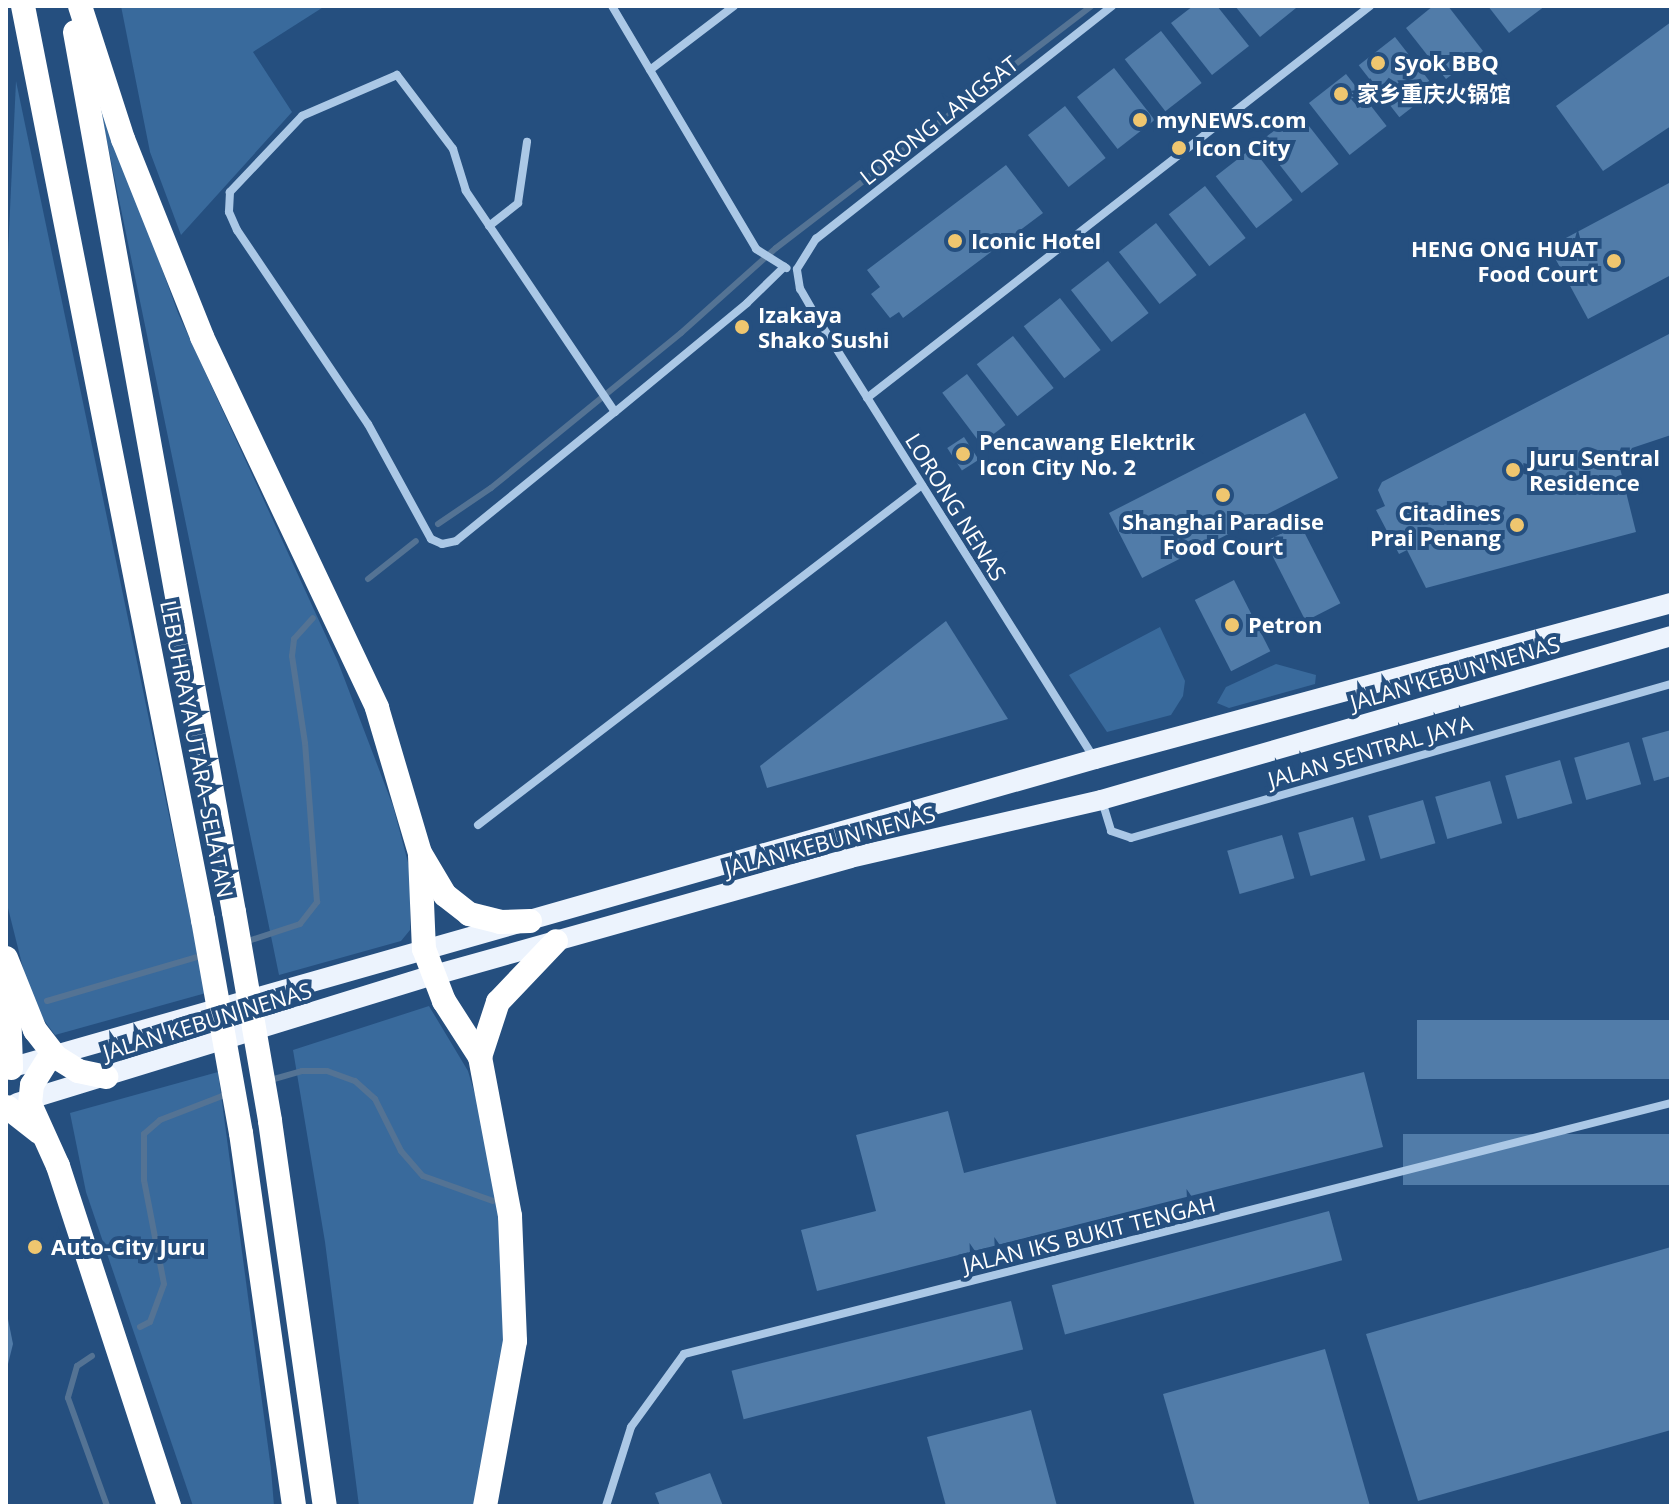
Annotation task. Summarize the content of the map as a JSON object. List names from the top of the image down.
{
  "streets": {
    "highway": ["LEBUHRAYA UTARA–SELATAN"],
    "main road": ["JALAN KEBUN NENAS"],
    "street": [
      "LORONG LANGSAT",
      "LORONG NENAS",
      "JALAN SENTRAL JAYA",
      "JALAN IKS BUKIT TENGAH"
    ]
  },
  "crossings": [
    ["LORONG LANGSAT", "LORONG NENAS"],
    ["LORONG NENAS", "JALAN KEBUN NENAS"],
    ["JALAN KEBUN NENAS", "JALAN SENTRAL JAYA"]
  ],
  "places": [
    "Syok BBQ",
    "家乡重庆火锅馆",
    "myNEWS.com",
    "Icon City",
    "Iconic Hotel",
    "HENG ONG HUAT Food Court",
    "Izakaya Shako Sushi",
    "Pencawang Elektrik Icon City No. 2",
    "Juru Sentral Residence",
    "Shanghai Paradise Food Court",
    "Citadines Prai Penang",
    "Petron",
    "Auto-City Juru"
  ]
}
